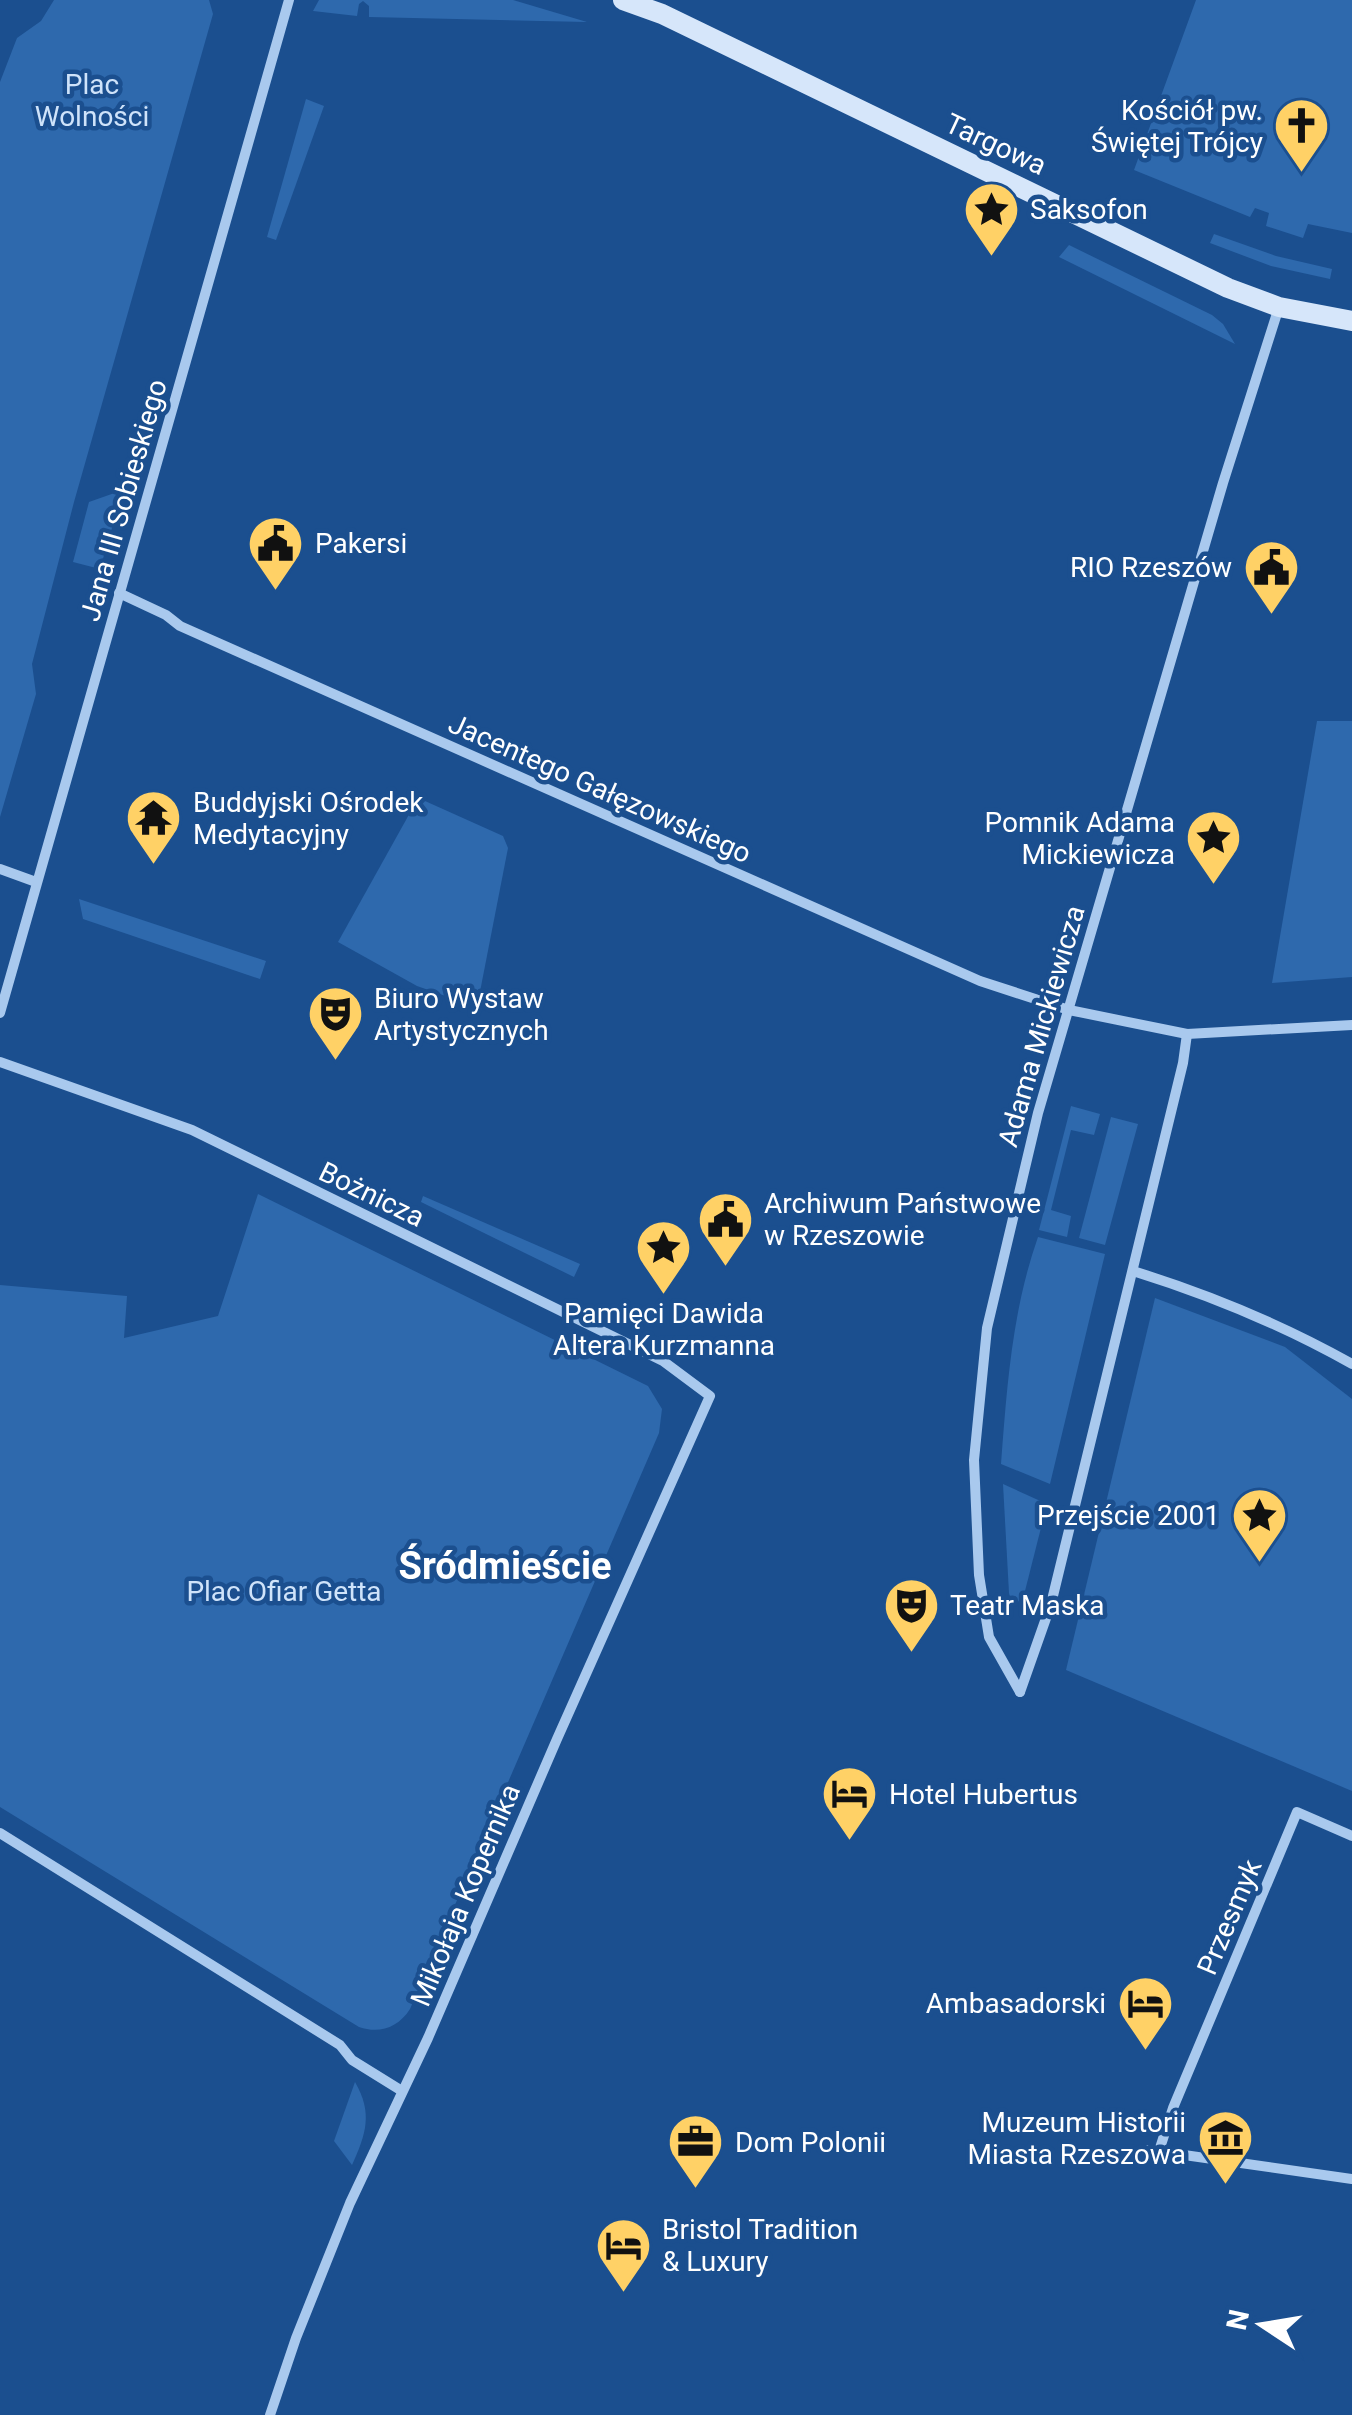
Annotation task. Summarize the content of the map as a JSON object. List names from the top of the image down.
{
  "streets": {
    "street": [
      "Targowa",
      "Jana III Sobieskiego",
      "Jacentego Gałęzowskiego",
      "Adama Mickiewicza",
      "Bożnicza",
      "Mikołaja Kopernika",
      "Przesmyk"
    ]
  },
  "crossings": [
    ["Targowa", "Adama Mickiewicza"],
    ["Jana III Sobieskiego", "Jacentego Gałęzowskiego"],
    ["Jacentego Gałęzowskiego", "Adama Mickiewicza"],
    ["Bożnicza", "Mikołaja Kopernika"]
  ],
  "districts": ["Śródmieście"],
  "parks": ["Plac Wolności", "Plac Ofiar Getta"],
  "places": {
    "church": ["Kościół pw. Świętej Trójcy"],
    "place": [
      "Saksofon",
      "Pomnik Adama Mickiewicza",
      "Pamięci Dawida Altera Kurzmanna",
      "Przejście 2001"
    ],
    "public building": ["Pakersi", "RIO Rzeszów", "Archiwum Państwowe w Rzeszowie"],
    "temple": ["Buddyjski Ośrodek Medytacyjny"],
    "theatre": ["Biuro Wystaw Artystycznych", "Teatr Maska"],
    "hotel": ["Hotel Hubertus", "Ambasadorski", "Bristol Tradition & Luxury"],
    "museum": ["Muzeum Historii Miasta Rzeszowa"],
    "office": ["Dom Polonii"]
  },
  "north": "left"
}
